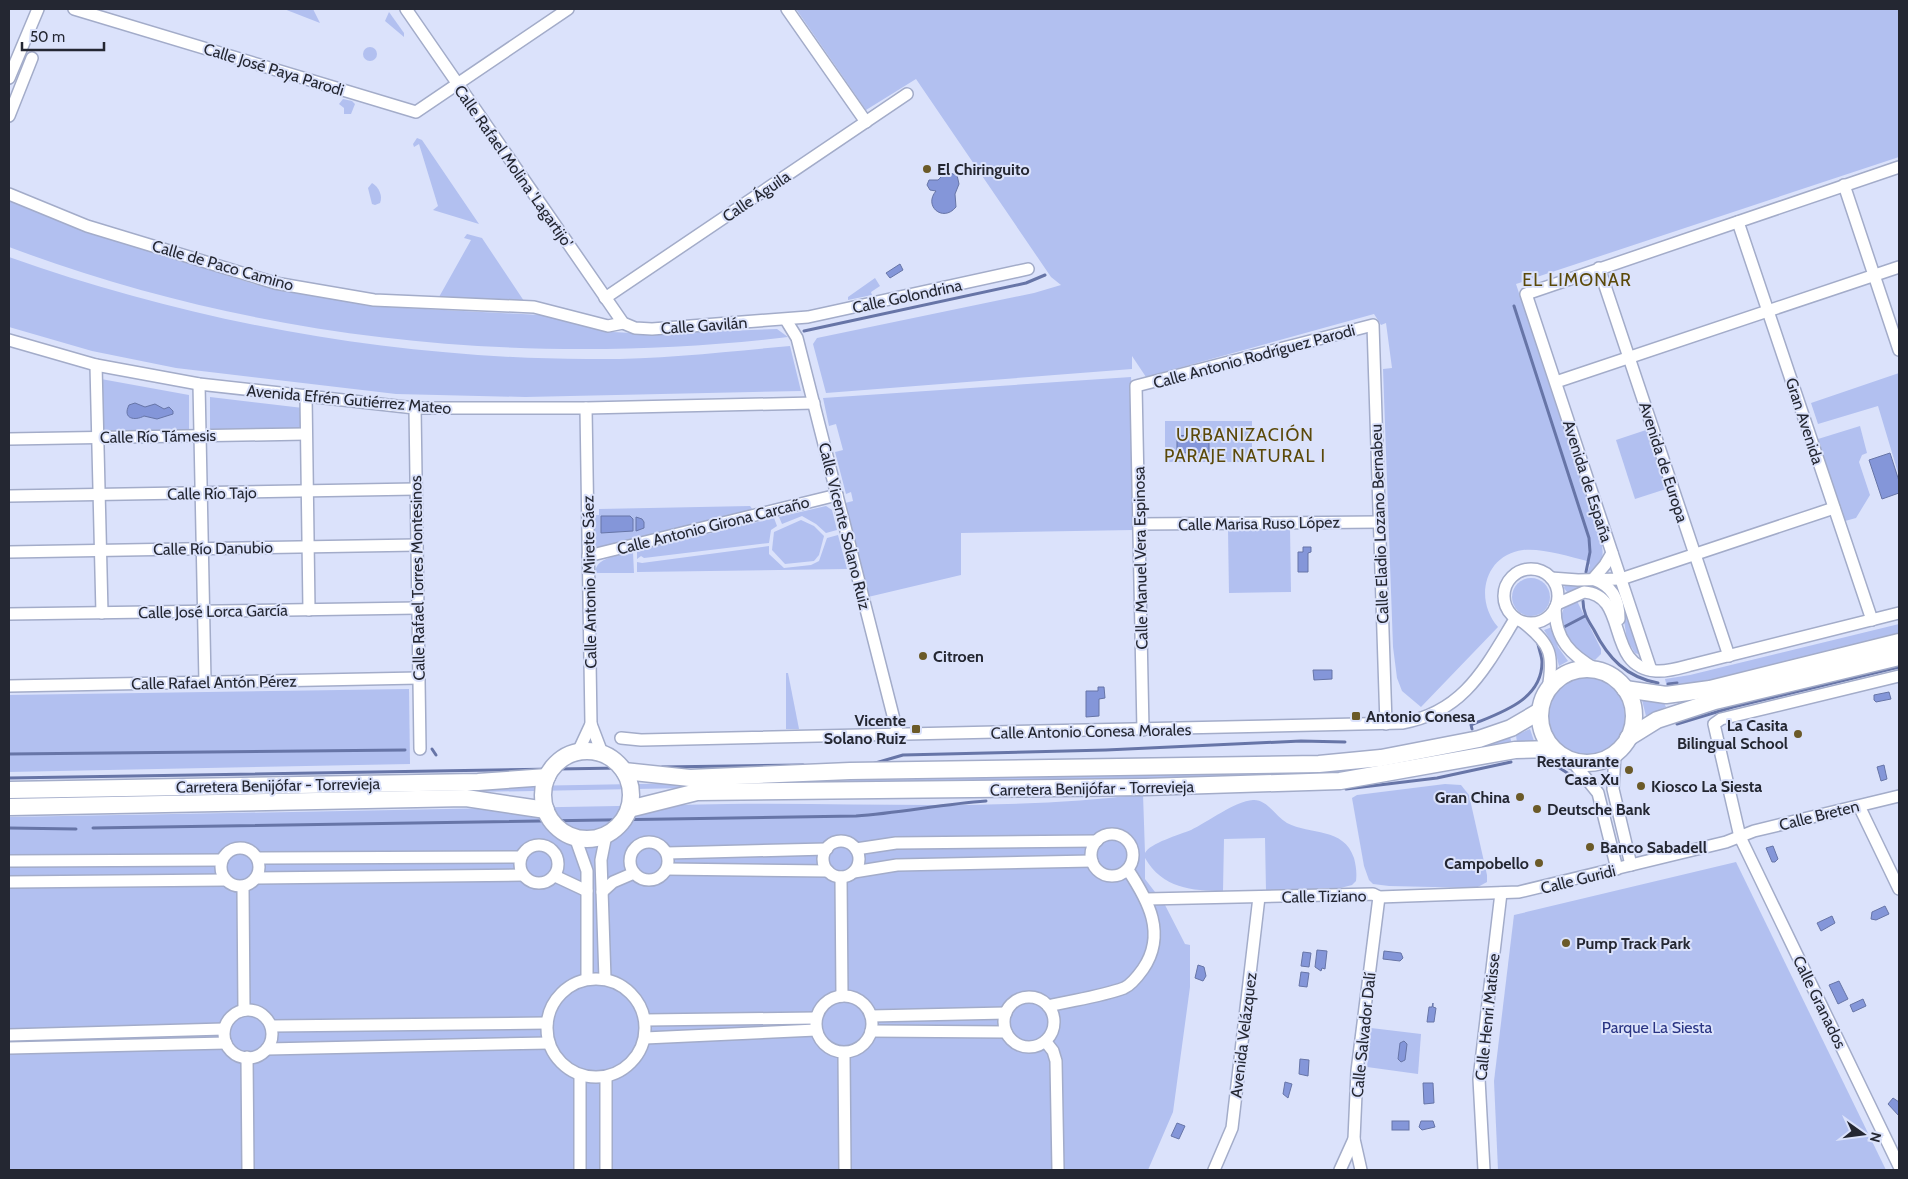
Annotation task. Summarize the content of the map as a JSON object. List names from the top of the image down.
{
  "streets": {
    "main road": ["Carretera Benijófar - Torrevieja"],
    "street": [
      "Calle José Paya Parodi",
      "Calle Rafael Molina 'Lagartijo'",
      "Calle Águila",
      "Calle de Paco Camino",
      "Calle Golondrina",
      "Calle Gavilán",
      "Calle Antonio Rodríguez Parodi",
      "Avenida Efrén Gutiérrez Mateo",
      "Gran Avenida",
      "Calle Río Támesis",
      "Avenida de Europa",
      "Avenida de España",
      "Calle Río Tajo",
      "Calle Marisa Ruso López",
      "Calle Eladio Lozano Bernabeu",
      "Calle Antonio Girona Carcaño",
      "Calle Vicente Solano Ruiz",
      "Calle Río Danubio",
      "Calle Manuel Vera Espinosa",
      "Calle Rafael Torres Montesinos",
      "Calle Antonio Mirete Sáez",
      "Calle José Lorca García",
      "Calle Rafael Antón Pérez",
      "Calle Antonio Conesa Morales",
      "Calle Breten",
      "Calle Guridi",
      "Calle Tiziano",
      "Calle Granados",
      "Calle Henri Matisse",
      "Avenida Velázquez",
      "Calle Salvador Dalí"
    ]
  },
  "crossings": [
    ["Calle José Paya Parodi", "Calle Rafael Molina 'Lagartijo'"],
    ["Calle Rafael Molina 'Lagartijo'", "Calle Águila"],
    ["Calle Rafael Molina 'Lagartijo'", "Calle de Paco Camino"],
    ["Calle Rafael Molina 'Lagartijo'", "Calle Gavilán"],
    ["Calle de Paco Camino", "Calle Gavilán"],
    ["Calle Golondrina", "Calle Gavilán"],
    ["Calle Golondrina", "Calle Vicente Solano Ruiz"],
    ["Calle Gavilán", "Calle Vicente Solano Ruiz"],
    ["Calle Antonio Rodríguez Parodi", "Calle Eladio Lozano Bernabeu"],
    ["Calle Antonio Rodríguez Parodi", "Calle Manuel Vera Espinosa"],
    ["Avenida Efrén Gutiérrez Mateo", "Calle Vicente Solano Ruiz"],
    ["Avenida Efrén Gutiérrez Mateo", "Calle Rafael Torres Montesinos"],
    ["Avenida Efrén Gutiérrez Mateo", "Calle Antonio Mirete Sáez"],
    ["Avenida de Europa", "Avenida de España"],
    ["Calle Río Tajo", "Calle Rafael Torres Montesinos"],
    ["Calle Marisa Ruso López", "Calle Eladio Lozano Bernabeu"],
    ["Calle Marisa Ruso López", "Calle Manuel Vera Espinosa"],
    ["Calle Eladio Lozano Bernabeu", "Calle Antonio Conesa Morales"],
    ["Calle Antonio Girona Carcaño", "Calle Vicente Solano Ruiz"],
    ["Calle Antonio Girona Carcaño", "Calle Antonio Mirete Sáez"],
    ["Calle Vicente Solano Ruiz", "Calle Antonio Conesa Morales"],
    ["Calle Río Danubio", "Calle Rafael Torres Montesinos"],
    ["Calle Manuel Vera Espinosa", "Calle Antonio Conesa Morales"],
    ["Calle Rafael Torres Montesinos", "Calle José Lorca García"],
    ["Calle Rafael Torres Montesinos", "Calle Rafael Antón Pérez"],
    ["Calle Antonio Mirete Sáez", "Carretera Benijófar - Torrevieja"],
    ["Calle Breten", "Calle Guridi"],
    ["Calle Breten", "Calle Granados"],
    ["Calle Guridi", "Calle Tiziano"],
    ["Calle Guridi", "Calle Granados"],
    ["Calle Guridi", "Calle Henri Matisse"],
    ["Calle Tiziano", "Calle Henri Matisse"],
    ["Calle Tiziano", "Avenida Velázquez"],
    ["Calle Tiziano", "Calle Salvador Dalí"]
  ],
  "districts": ["EL LIMONAR", "URBANIZACIÓN PARAJE NATURAL I"],
  "parks": ["Parque La Siesta"],
  "places": {
    "other": [
      "El Chiringuito",
      "Citroen",
      "La Casita Bilingual School",
      "Restaurante Casa Xu",
      "Kiosco La Siesta",
      "Gran China",
      "Deutsche Bank",
      "Banco Sabadell",
      "Campobello",
      "Pump Track Park"
    ],
    "transit": ["Antonio Conesa", "Vicente Solano Ruiz"]
  },
  "scale_bar": "50 m",
  "north": "right"
}
